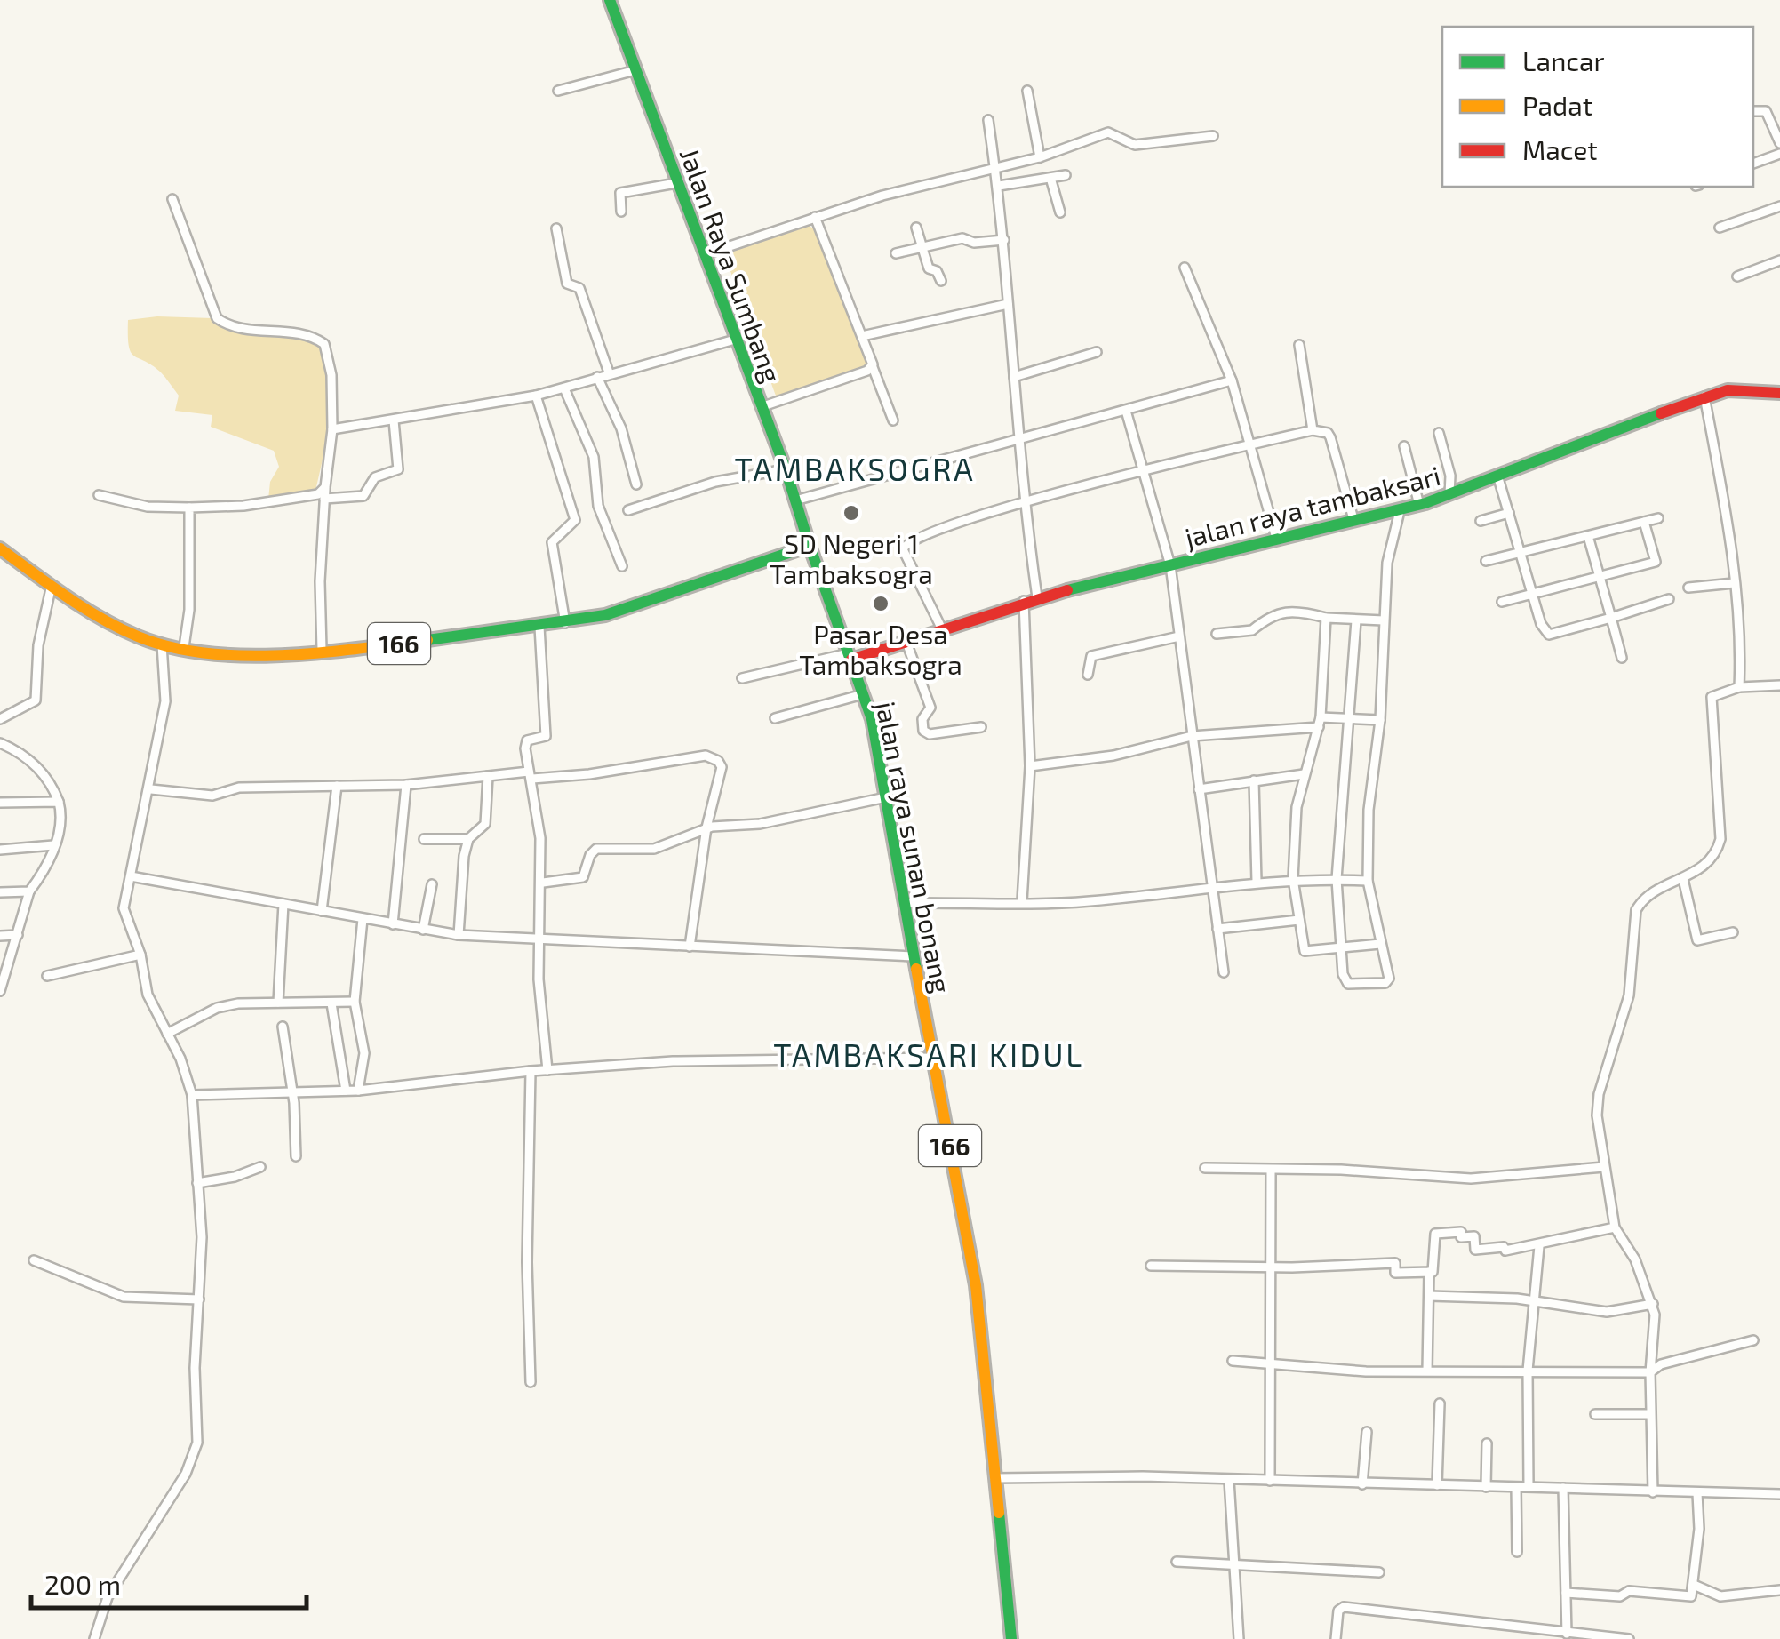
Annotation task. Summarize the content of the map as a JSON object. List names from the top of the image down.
{
  "streets": {
    "main road": [
      "Jalan Raya Sumbang",
      "jalan raya tambaksari",
      "166",
      "jalan raya sunan bonang"
    ]
  },
  "crossings": [
    ["Jalan Raya Sumbang", "166"],
    ["Jalan Raya Sumbang", "jalan raya sunan bonang"],
    ["jalan raya tambaksari", "jalan raya sunan bonang"],
    ["166", "jalan raya sunan bonang"]
  ],
  "districts": ["TAMBAKSOGRA", "TAMBAKSARI KIDUL"],
  "places": ["SD Negeri 1 Tambaksogra", "Pasar Desa Tambaksogra"],
  "legend": ["Lancar", "Padat", "Macet"],
  "scale_bar": "200 m"
}
